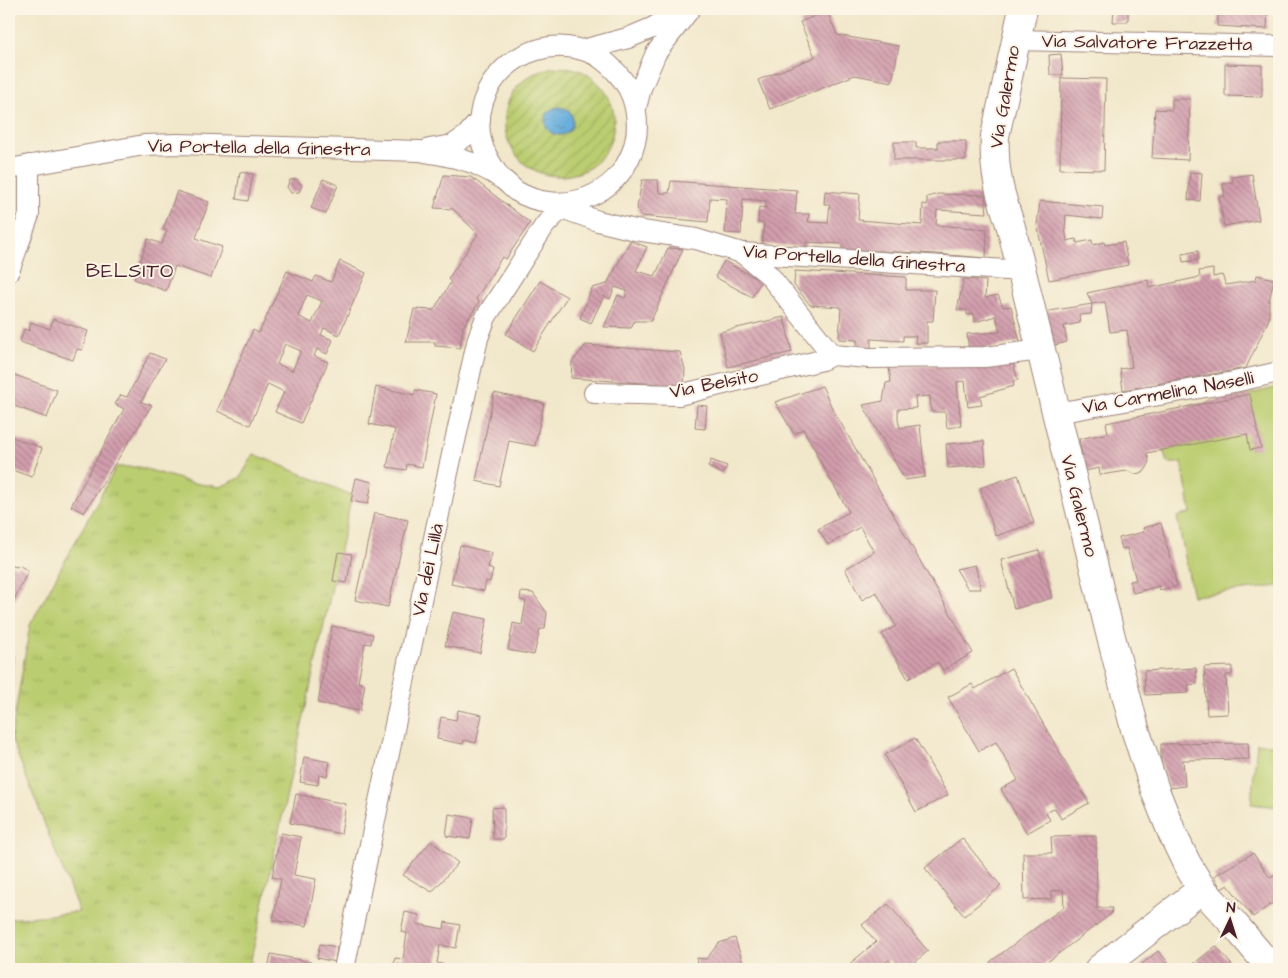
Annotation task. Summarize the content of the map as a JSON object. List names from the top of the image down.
{
  "streets": {
    "main road": ["Via Galermo"],
    "street": [
      "Via Salvatore Frazzetta",
      "Via Portella della Ginestra",
      "Via Belsito",
      "Via Carmelina Naselli",
      "Via dei Lillà"
    ]
  },
  "crossings": [
    ["Via Salvatore Frazzetta", "Via Galermo"],
    ["Via Galermo", "Via Portella della Ginestra"],
    ["Via Galermo", "Via Belsito"],
    ["Via Galermo", "Via Carmelina Naselli"],
    ["Via Portella della Ginestra", "Via dei Lillà"]
  ],
  "districts": ["BELSITO"],
  "north": "top"
}
